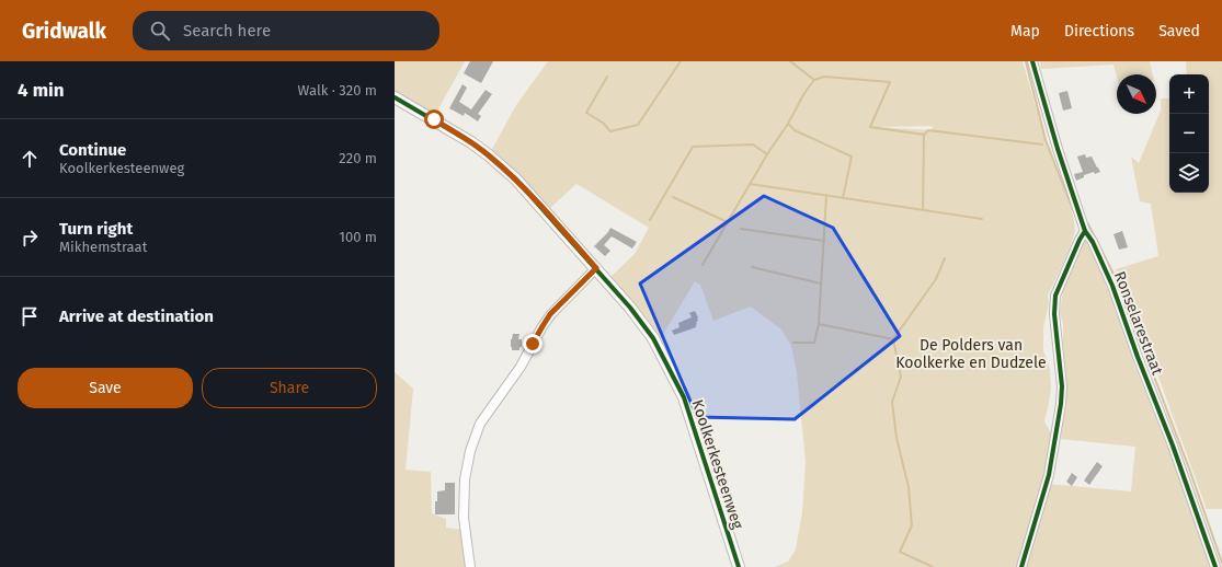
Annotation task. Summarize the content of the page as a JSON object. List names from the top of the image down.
{
  "streets": {
    "main road": ["Koolkerkesteenweg"],
    "street": ["Ronselarestraat"]
  },
  "parks": ["De Polders van Koolkerke en Dudzele"],
  "north": "bottom right",
  "page": {
    "header": "Gridwalk",
    "search": "Search here",
    "nav": ["Map", "Directions", "Saved"],
    "heading": ["4 min", "Walk · 320 m"],
    "map_buttons": ["+", "−"],
    "list": [
      ["Continue", "Koolkerkesteenweg", "220 m"],
      ["Turn right", "Mikhemstraat", "100 m"],
      "Arrive at destination"
    ],
    "buttons": ["Save", "Share"]
  }
}
